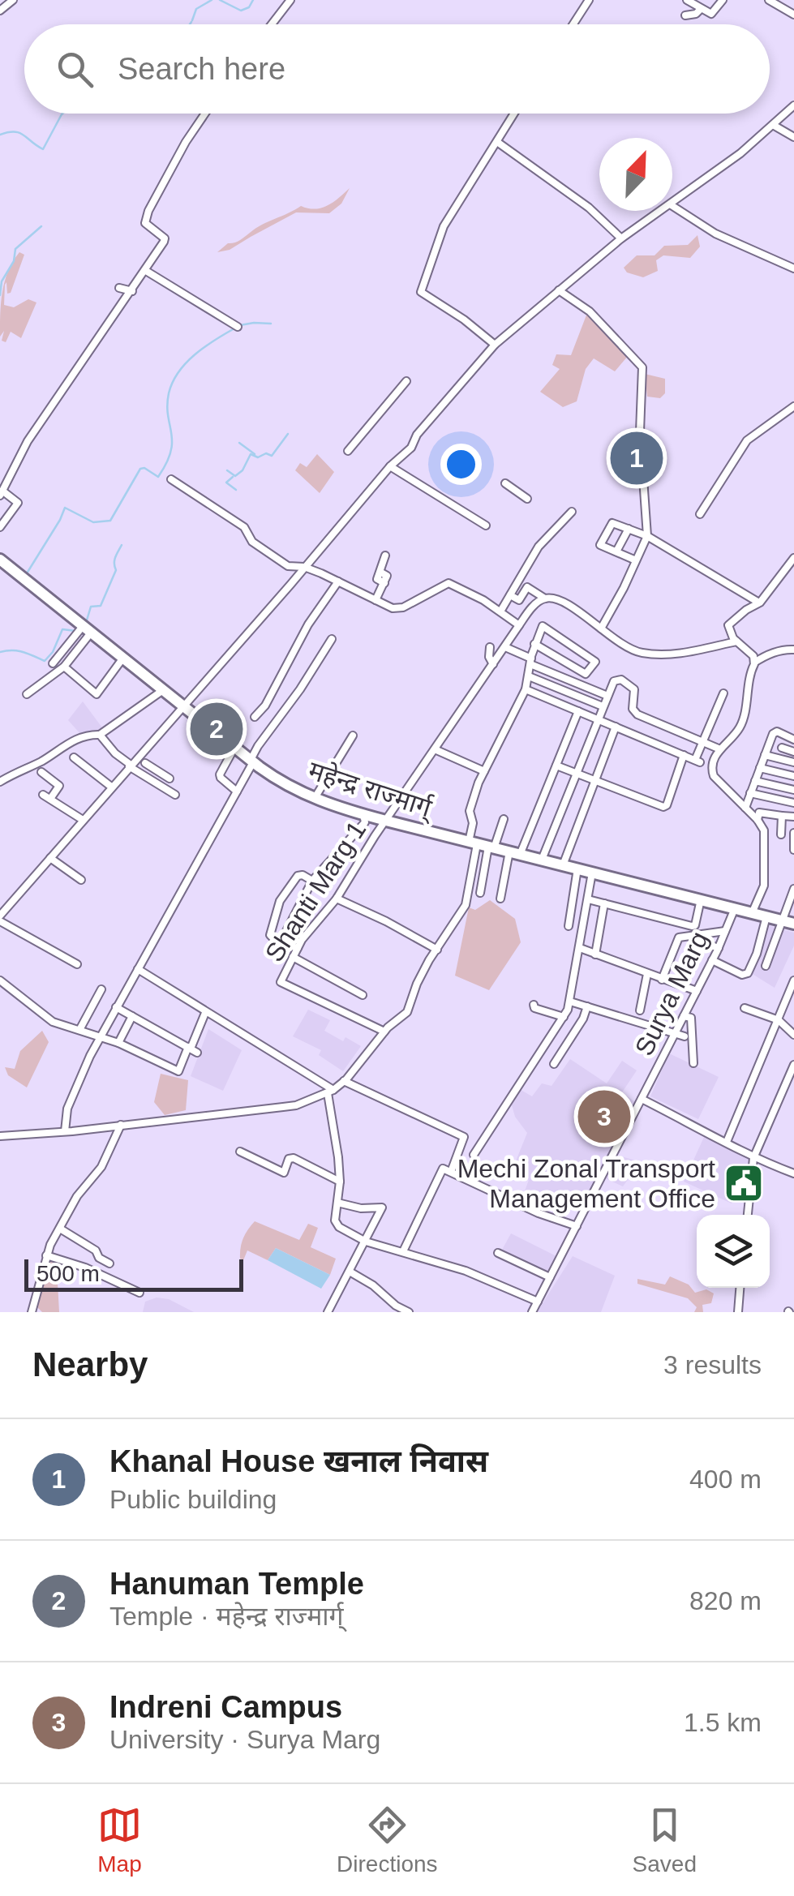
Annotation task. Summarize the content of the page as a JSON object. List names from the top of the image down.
{
  "streets": {
    "highway": ["महेन्द्र राज्मार्ग्"],
    "street": ["Shanti Marg 1", "Surya Marg"]
  },
  "crossings": [
    ["महेन्द्र राज्मार्ग्", "Shanti Marg 1"],
    ["महेन्द्र राज्मार्ग्", "Surya Marg"]
  ],
  "places": {
    "public building": ["Mechi Zonal Transport Management Office"]
  },
  "scale_bar": "500 m",
  "north": "top right",
  "page": {
    "search": "Search here",
    "pins": ["1", "2", "3"],
    "scale": "500 m",
    "heading": ["Nearby", "3 results"],
    "list": [
      {
        "mark": "1",
        "name": "Khanal House खनाल निवास",
        "note": "Public building",
        "value": "400 m"
      },
      {
        "mark": "2",
        "name": "Hanuman Temple",
        "note": "Temple · महेन्द्र राज्मार्ग्",
        "value": "820 m"
      },
      {
        "mark": "3",
        "name": "Indreni Campus",
        "note": "University · Surya Marg",
        "value": "1.5 km"
      }
    ],
    "nav": ["Map", "Directions", "Saved"]
  }
}
